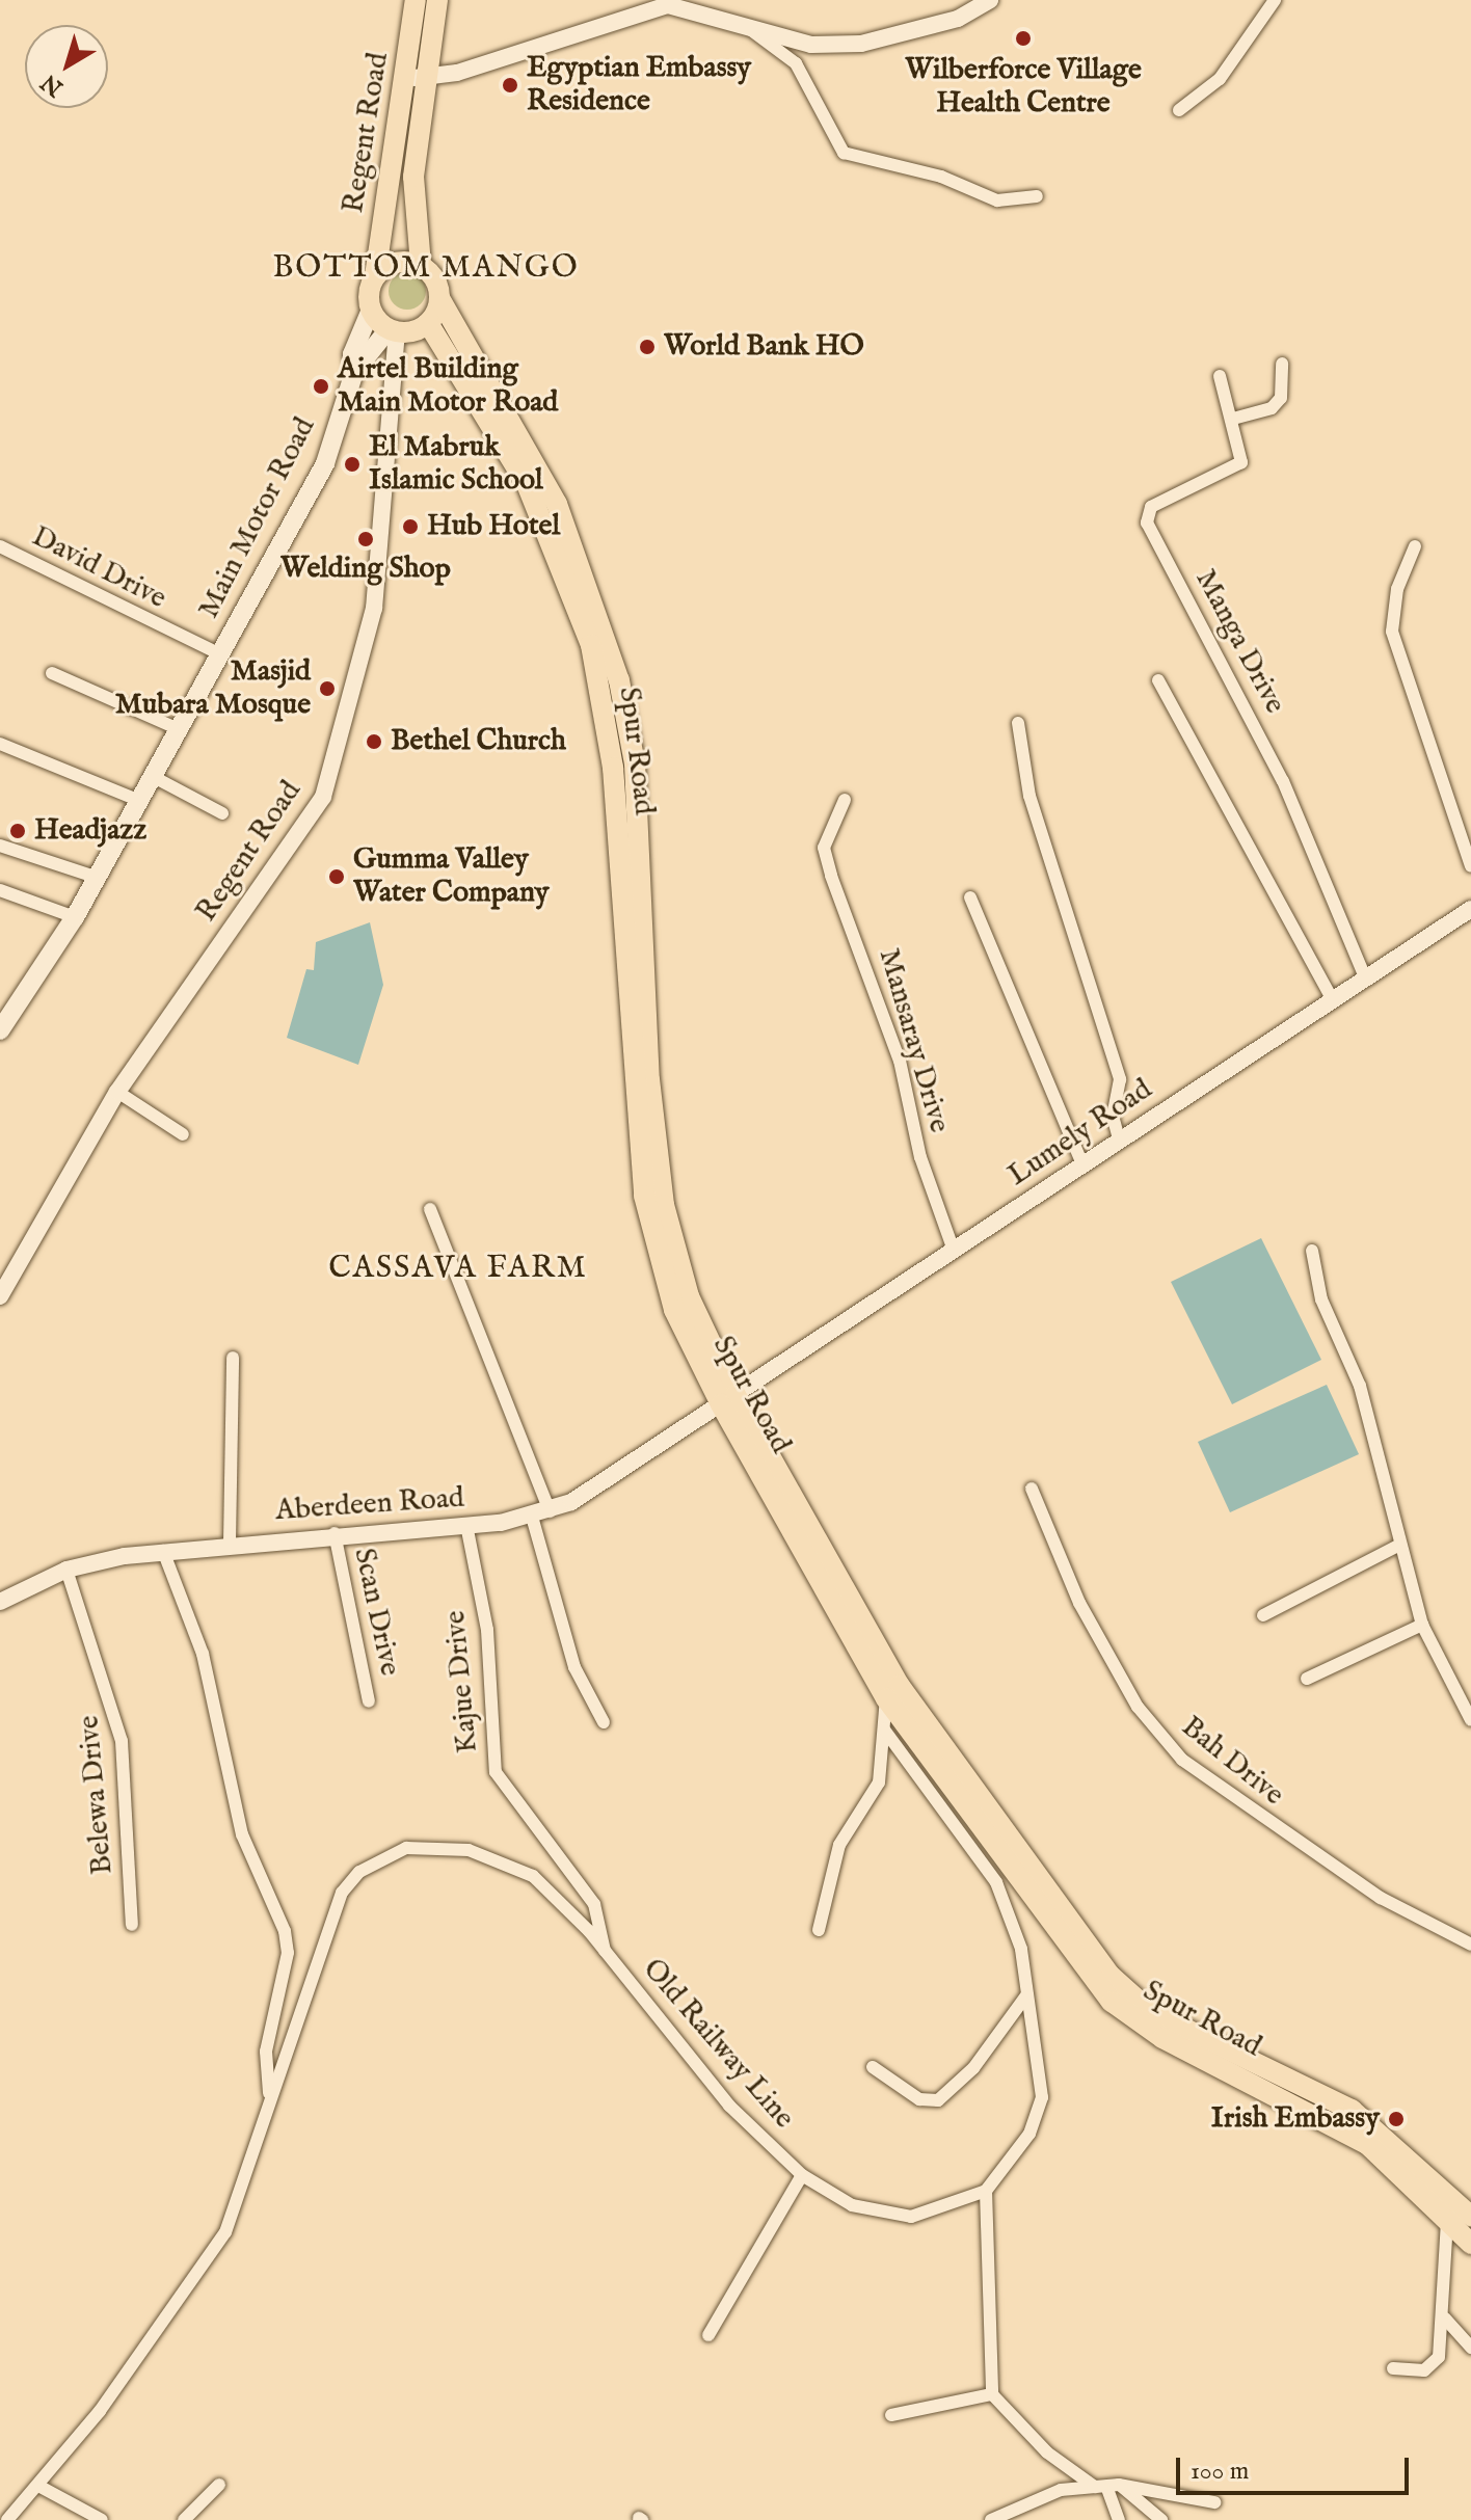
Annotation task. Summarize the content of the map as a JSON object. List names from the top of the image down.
{
  "streets": {
    "main road": ["Regent Road", "Main Motor Road", "Spur Road"],
    "street": [
      "David Drive",
      "Manga Drive",
      "Mansaray Drive",
      "Lumely Road",
      "Aberdeen Road",
      "Scan Drive",
      "Kajue Drive",
      "Bah Drive",
      "Belewa Drive",
      "Old Railway Line"
    ]
  },
  "crossings": [
    ["Regent Road", "Main Motor Road"],
    ["Regent Road", "Spur Road"],
    ["Main Motor Road", "David Drive"],
    ["Main Motor Road", "Spur Road"],
    ["Manga Drive", "Lumely Road"],
    ["Spur Road", "Lumely Road"],
    ["Spur Road", "Aberdeen Road"],
    ["Mansaray Drive", "Lumely Road"],
    ["Lumely Road", "Aberdeen Road"],
    ["Aberdeen Road", "Scan Drive"],
    ["Aberdeen Road", "Kajue Drive"],
    ["Aberdeen Road", "Belewa Drive"],
    ["Aberdeen Road", "Old Railway Line"],
    ["Kajue Drive", "Old Railway Line"]
  ],
  "districts": ["BOTTOM MANGO", "CASSAVA FARM"],
  "places": [
    "Wilberforce Village Health Centre",
    "Egyptian Embassy Residence",
    "World Bank HO",
    "Airtel Building Main Motor Road",
    "El Mabruk Islamic School",
    "Hub Hotel",
    "Welding Shop",
    "Masjid Mubara Mosque",
    "Bethel Church",
    "Headjazz",
    "Gumma Valley Water Company",
    "Irish Embassy"
  ],
  "scale_bar": "100 m",
  "north": "bottom left"
}
